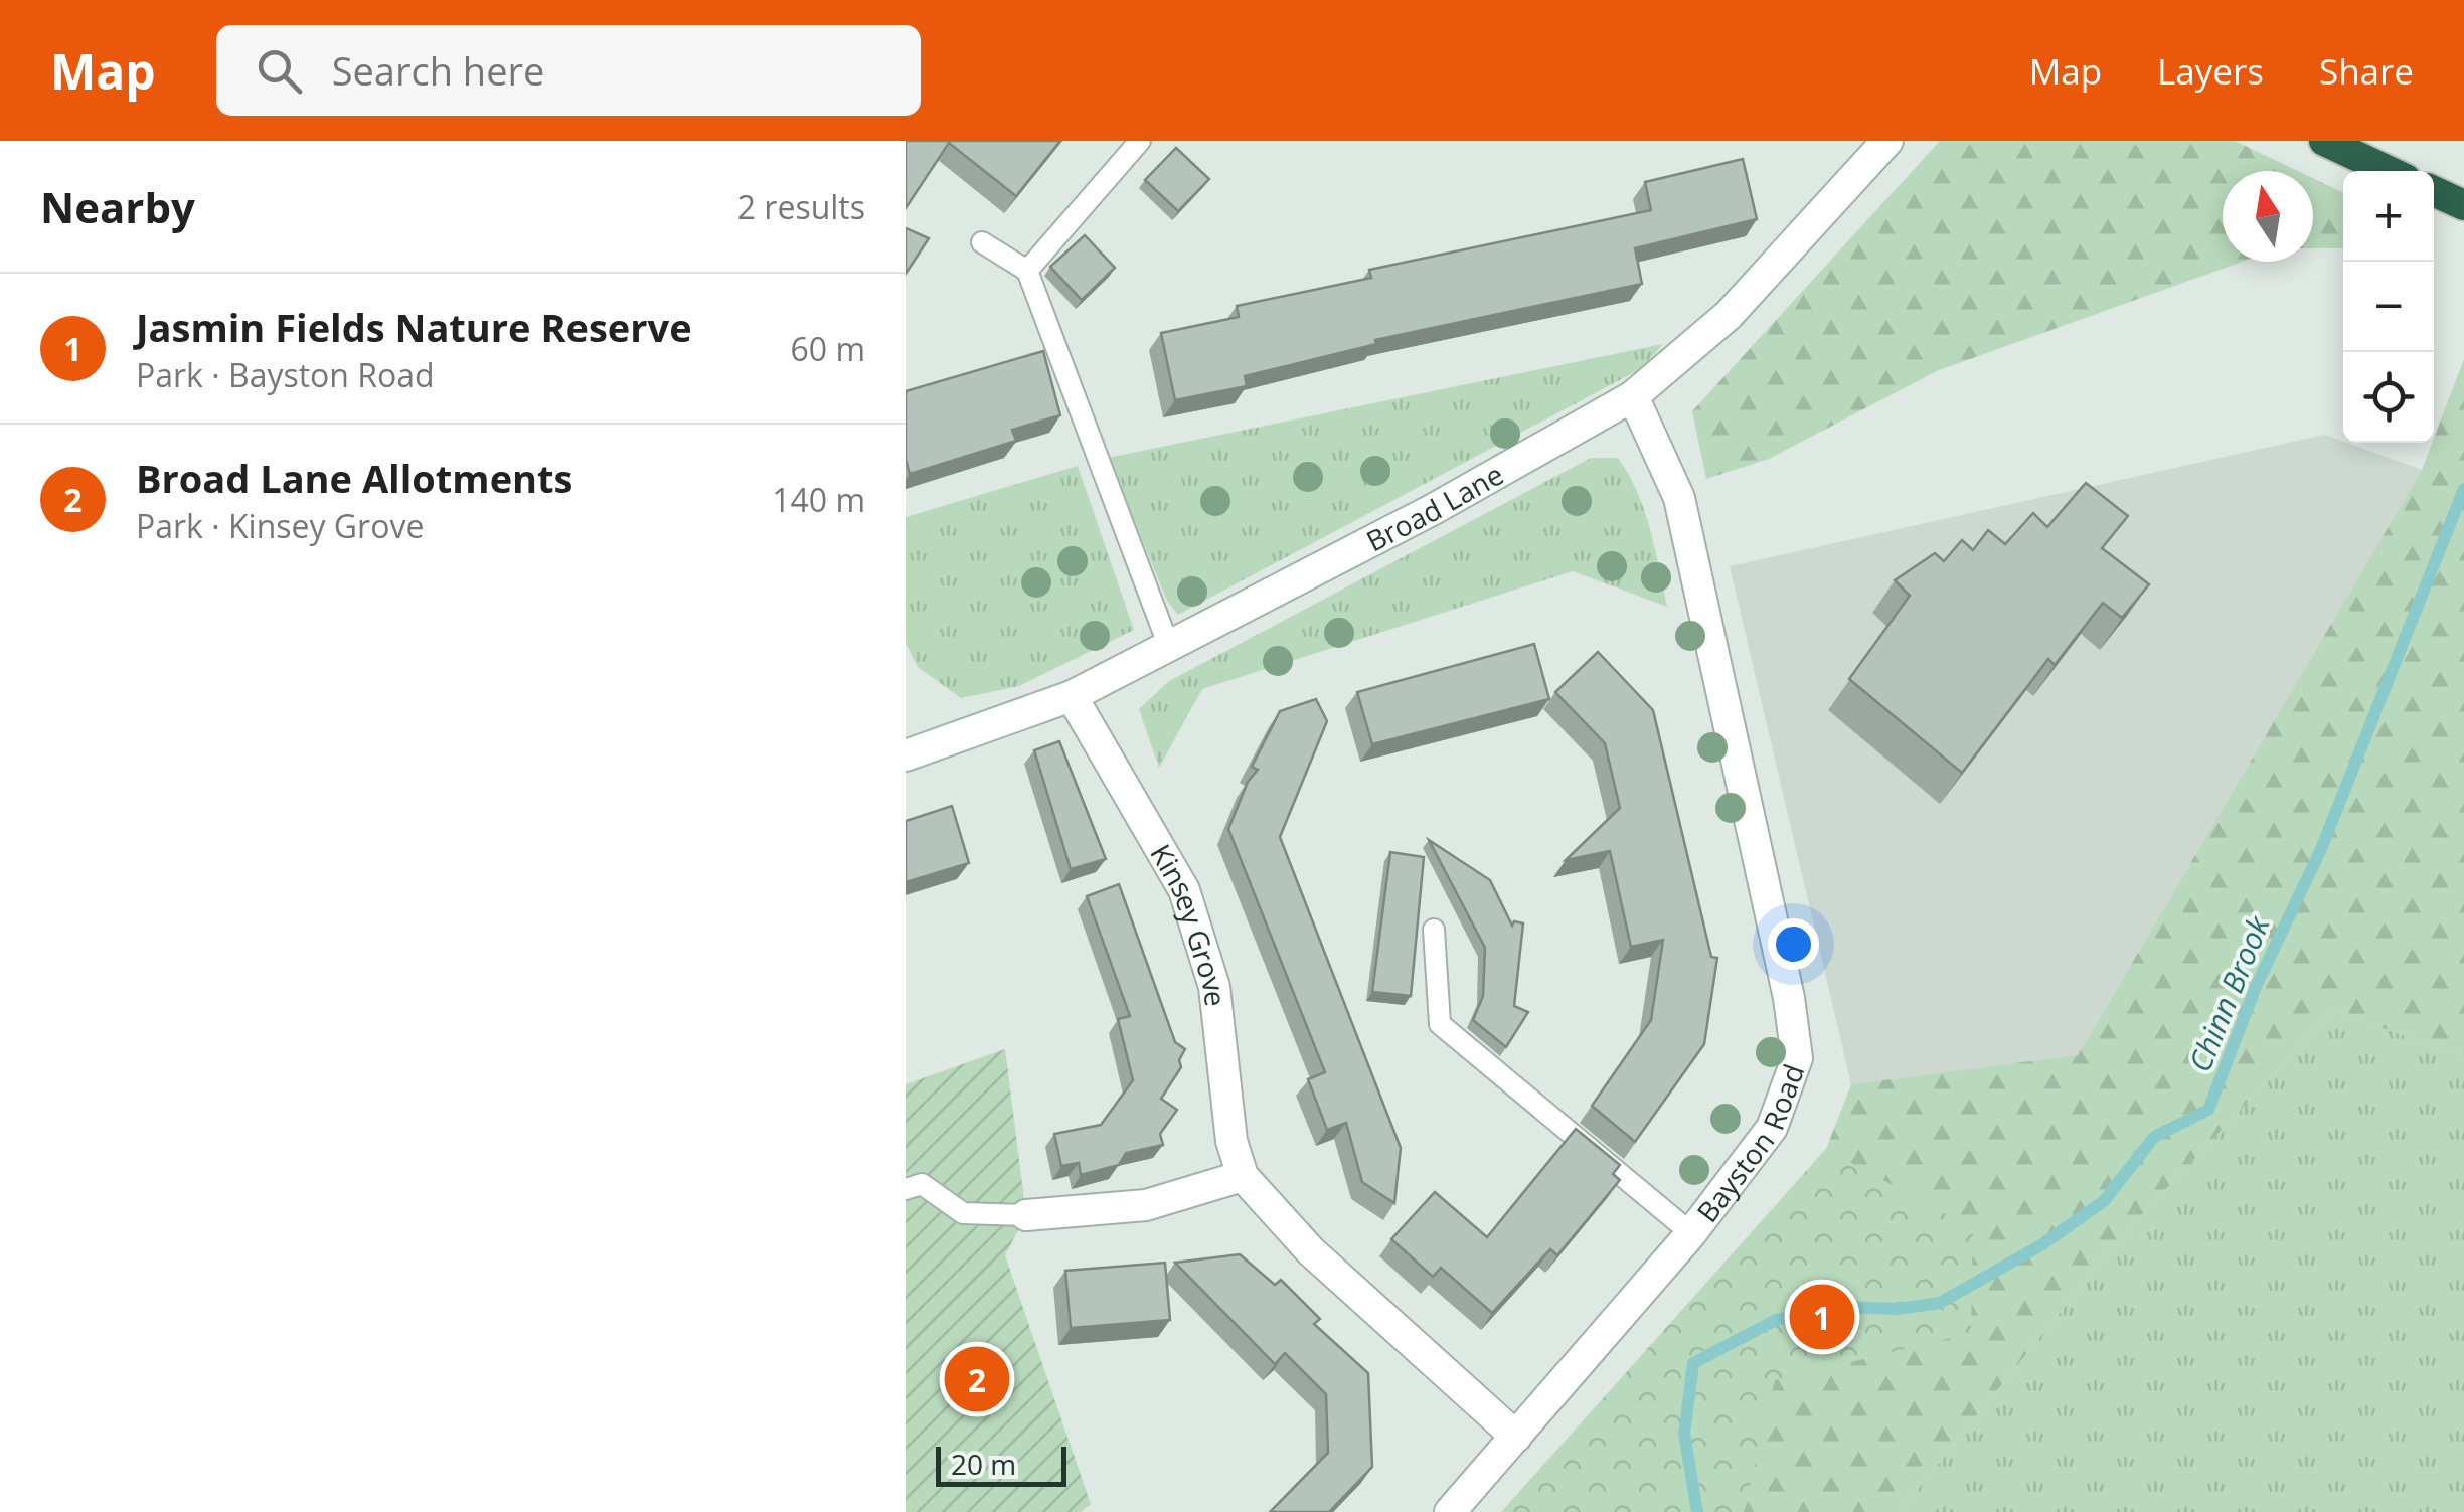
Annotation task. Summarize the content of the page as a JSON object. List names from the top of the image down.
{
  "streets": {
    "street": ["Broad Lane", "Kinsey Grove", "Bayston Road"]
  },
  "crossings": [
    ["Broad Lane", "Kinsey Grove"],
    ["Broad Lane", "Bayston Road"],
    ["Kinsey Grove", "Bayston Road"]
  ],
  "water": ["Chinn Brook"],
  "scale_bar": "20 m",
  "north": "top",
  "page": {
    "header": "Map",
    "search": "Search here",
    "nav": ["Map", "Layers", "Share"],
    "heading": ["Nearby", "2 results"],
    "map_buttons": ["+", "−"],
    "list": [
      {
        "mark": "1",
        "name": "Jasmin Fields Nature Reserve",
        "note": "Park · Bayston Road",
        "value": "60 m"
      },
      {
        "mark": "2",
        "name": "Broad Lane Allotments",
        "note": "Park · Kinsey Grove",
        "value": "140 m"
      }
    ],
    "pins": ["1", "2"],
    "scale": "20 m"
  }
}
